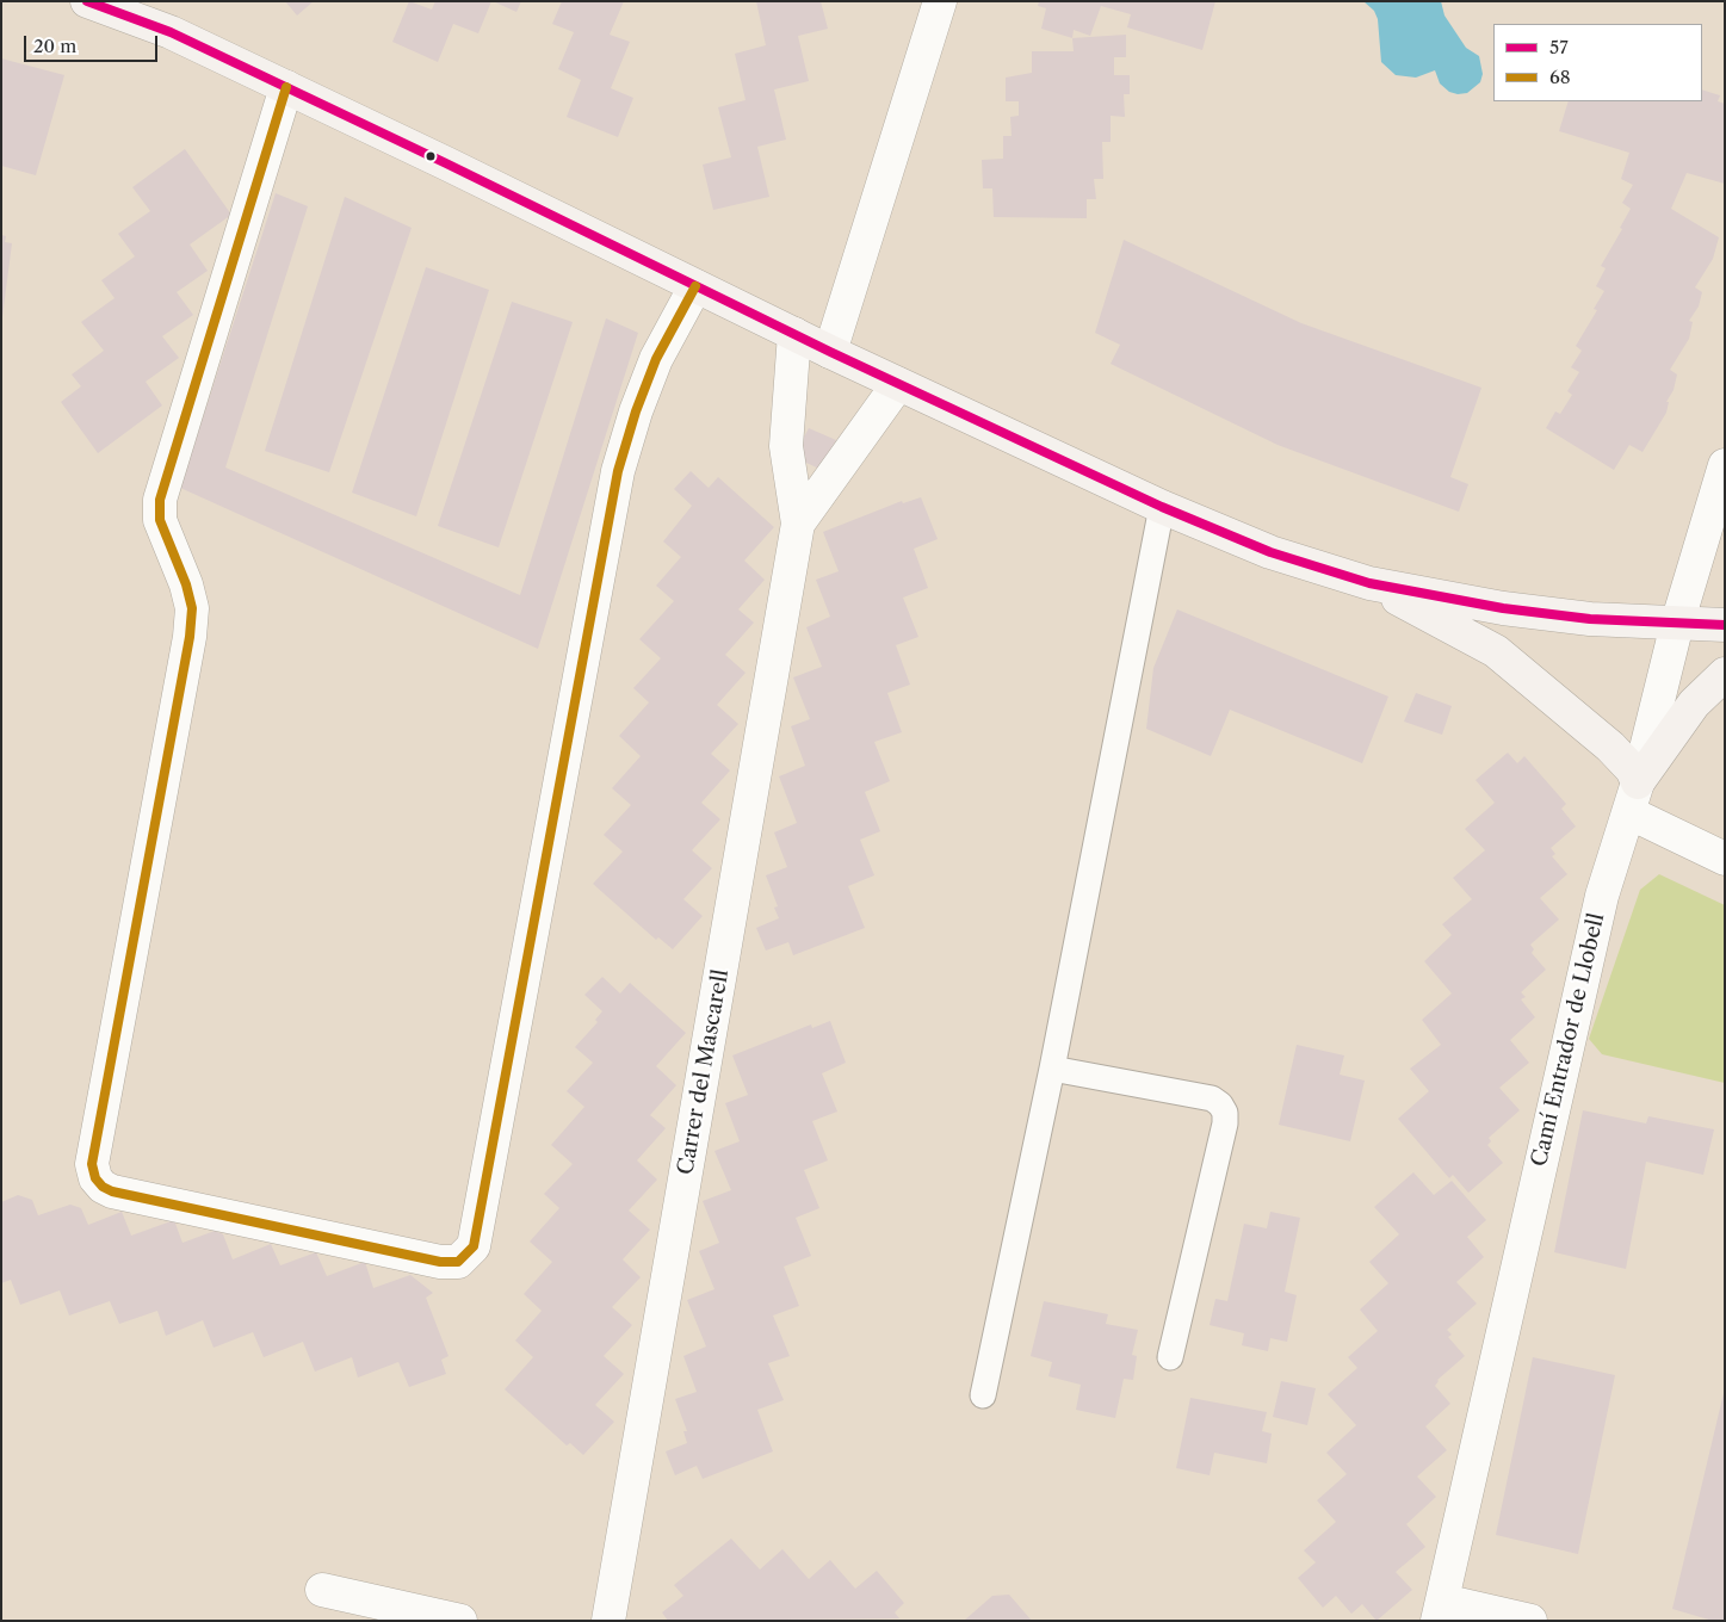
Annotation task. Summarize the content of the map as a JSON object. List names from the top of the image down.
{
  "streets": {
    "street": ["Camí Entrador de Llobell", "Carrer del Mascarell"]
  },
  "lines": ["transit line 57", "transit line 68"],
  "legend": ["57", "68"],
  "scale_bar": "20 m"
}
